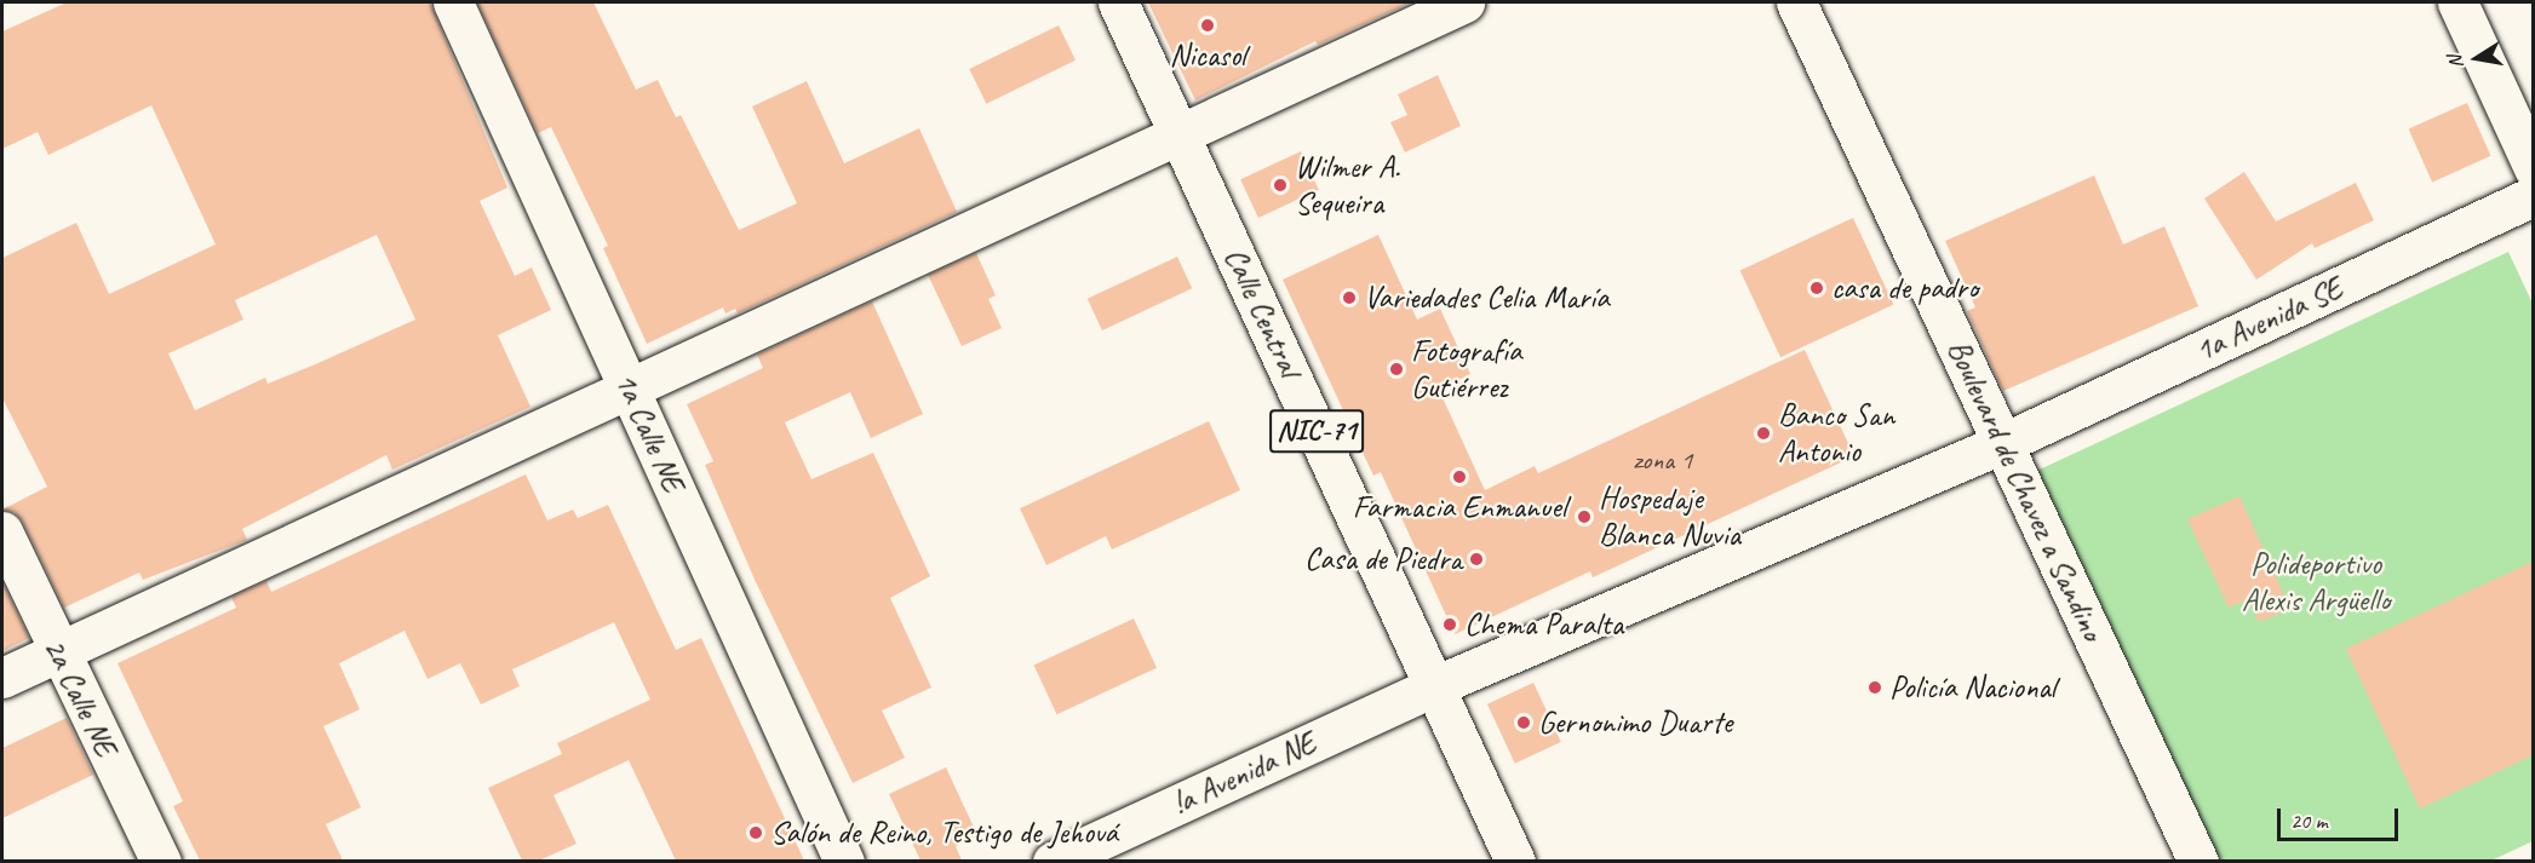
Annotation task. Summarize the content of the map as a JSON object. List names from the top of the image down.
{
  "streets": {
    "main road": [
      "Calle Central",
      "1a Avenida SE",
      "NIC-71",
      "1a Calle NE",
      "Boulevard de Chavez a Sandino",
      "2a Calle NE",
      "!a Avenida NE"
    ]
  },
  "crossings": [
    ["Calle Central", "1a Avenida SE"],
    ["Calle Central", "!a Avenida NE"],
    ["1a Avenida SE", "Boulevard de Chavez a Sandino"],
    ["1a Avenida SE", "!a Avenida NE"]
  ],
  "parks": ["Polideportivo Alexis Argüello"],
  "places": [
    "Nicasol",
    "Wilmer A. Sequeira",
    "casa de padro",
    "Variedades Celia María",
    "Fotografía Gutiérrez",
    "Banco San Antonio",
    "Farmacia Enmanuel",
    "Hospedaje Blanca Nuvia",
    "Casa de Piedra",
    "Chema Paralta",
    "Policía Nacional",
    "Gernonimo Duarte",
    "Salón de Reino, Testigo de Jehová"
  ],
  "house_numbers": ["zona 1"],
  "scale_bar": "20 m",
  "north": "left"
}
